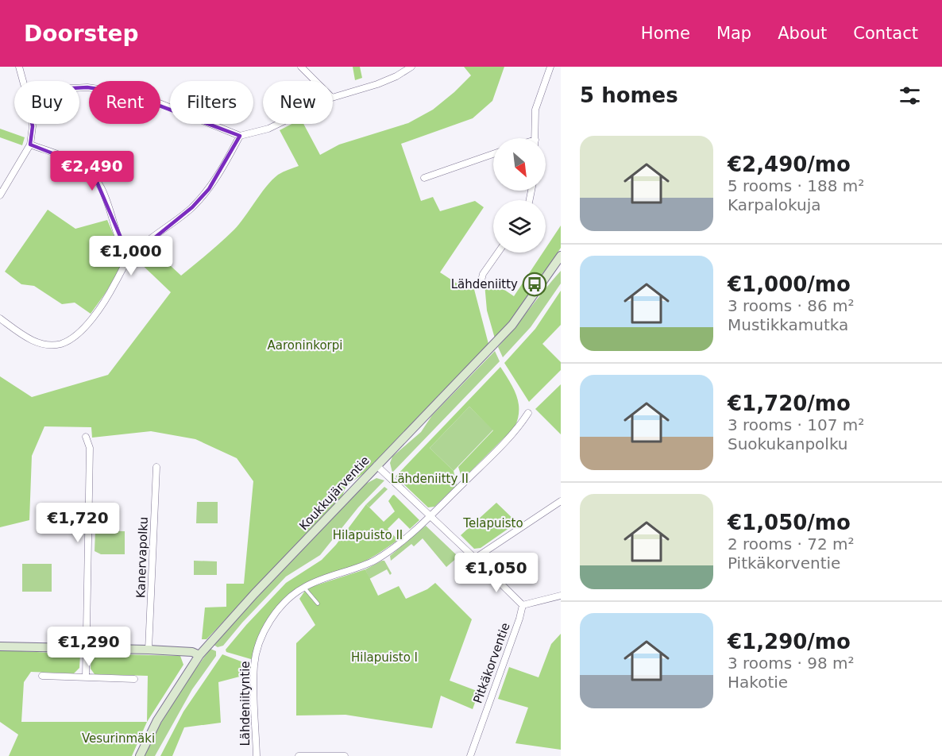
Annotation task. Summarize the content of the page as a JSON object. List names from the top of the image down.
{
  "streets": {
    "street": [
      "Koukkujärventie",
      "Kanervapolku",
      "Pitkäkorventie",
      "Lähdeniityntie"
    ]
  },
  "parks": [
    "Aaroninkorpi",
    "Lähdeniitty II",
    "Telapuisto",
    "Hilapuisto II",
    "Hilapuisto I",
    "Vesurinmäki"
  ],
  "places": {
    "bus stop": ["Lähdeniitty"]
  },
  "north": "bottom right",
  "page": {
    "header": "Doorstep",
    "nav": [
      "Home",
      "Map",
      "About",
      "Contact"
    ],
    "heading": "5 homes",
    "chip": [
      "Buy",
      "Rent",
      "Filters",
      "New"
    ],
    "list": [
      {
        "name": "€2,490/mo",
        "note": "5 rooms · 188 m² · Karpalokuja"
      },
      {
        "name": "€1,000/mo",
        "note": "3 rooms · 86 m² · Mustikkamutka"
      },
      {
        "name": "€1,720/mo",
        "note": "3 rooms · 107 m² · Suokukanpolku"
      },
      {
        "name": "€1,050/mo",
        "note": "2 rooms · 72 m² · Pitkäkorventie"
      },
      {
        "name": "€1,290/mo",
        "note": "3 rooms · 98 m² · Hakotie"
      }
    ],
    "price": [
      "€2,490",
      "€1,000",
      "€1,720",
      "€1,050",
      "€1,290"
    ]
  }
}
